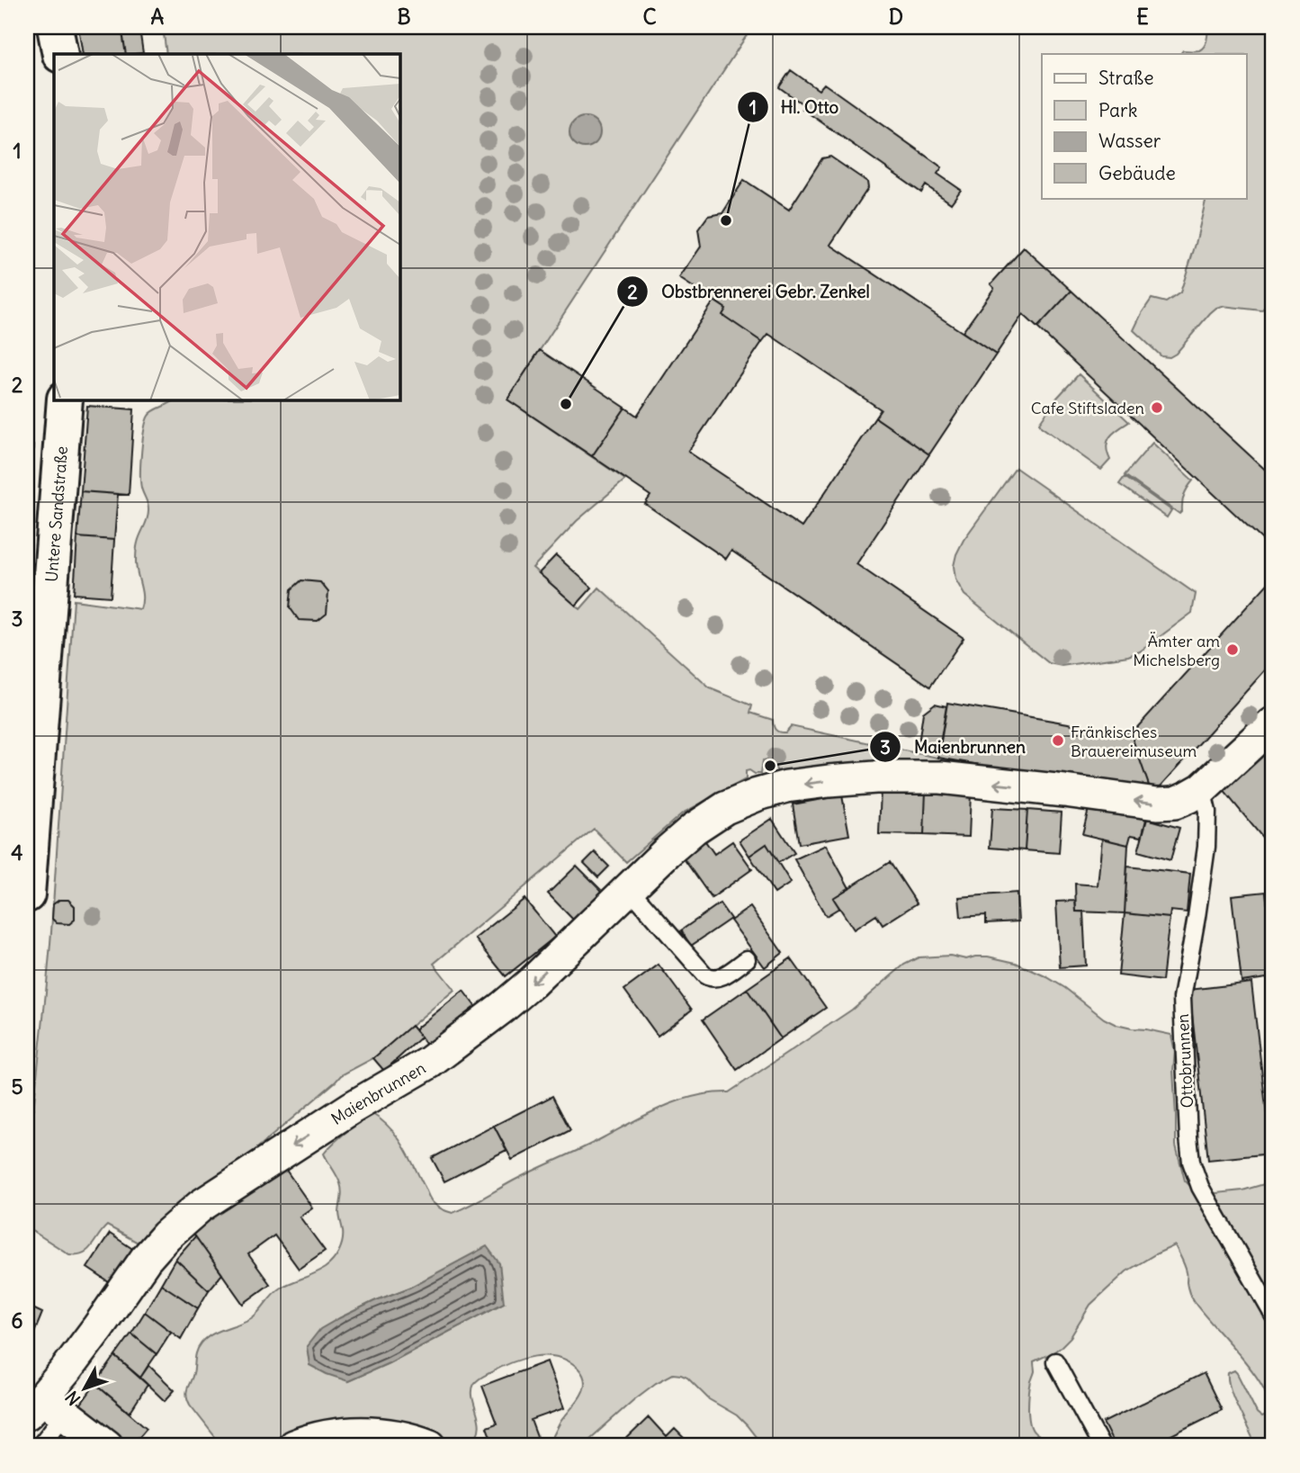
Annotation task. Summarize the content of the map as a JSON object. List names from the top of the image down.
{
  "streets": {
    "street": ["Untere Sandstraße", "Maienbrunnen"],
    "lane": ["Ottobrunnen"]
  },
  "crossings": [
    ["Ottobrunnen", "Maienbrunnen"]
  ],
  "one_way": ["Maienbrunnen"],
  "places": [
    "Hl. Otto",
    "Obstbrennerei Gebr. Zenkel",
    "Cafe Stiftsladen",
    "Ämter am Michelsberg",
    "Fränkisches Brauereimuseum",
    "Maienbrunnen"
  ],
  "legend": [
    "Straße",
    "Park",
    "Wasser",
    "Gebäude"
  ],
  "north": "bottom left",
  "grid": {
    "columns": [
      "A",
      "B",
      "C",
      "D",
      "E"
    ],
    "rows": [
      "1",
      "2",
      "3",
      "4",
      "5",
      "6"
    ]
  }
}
